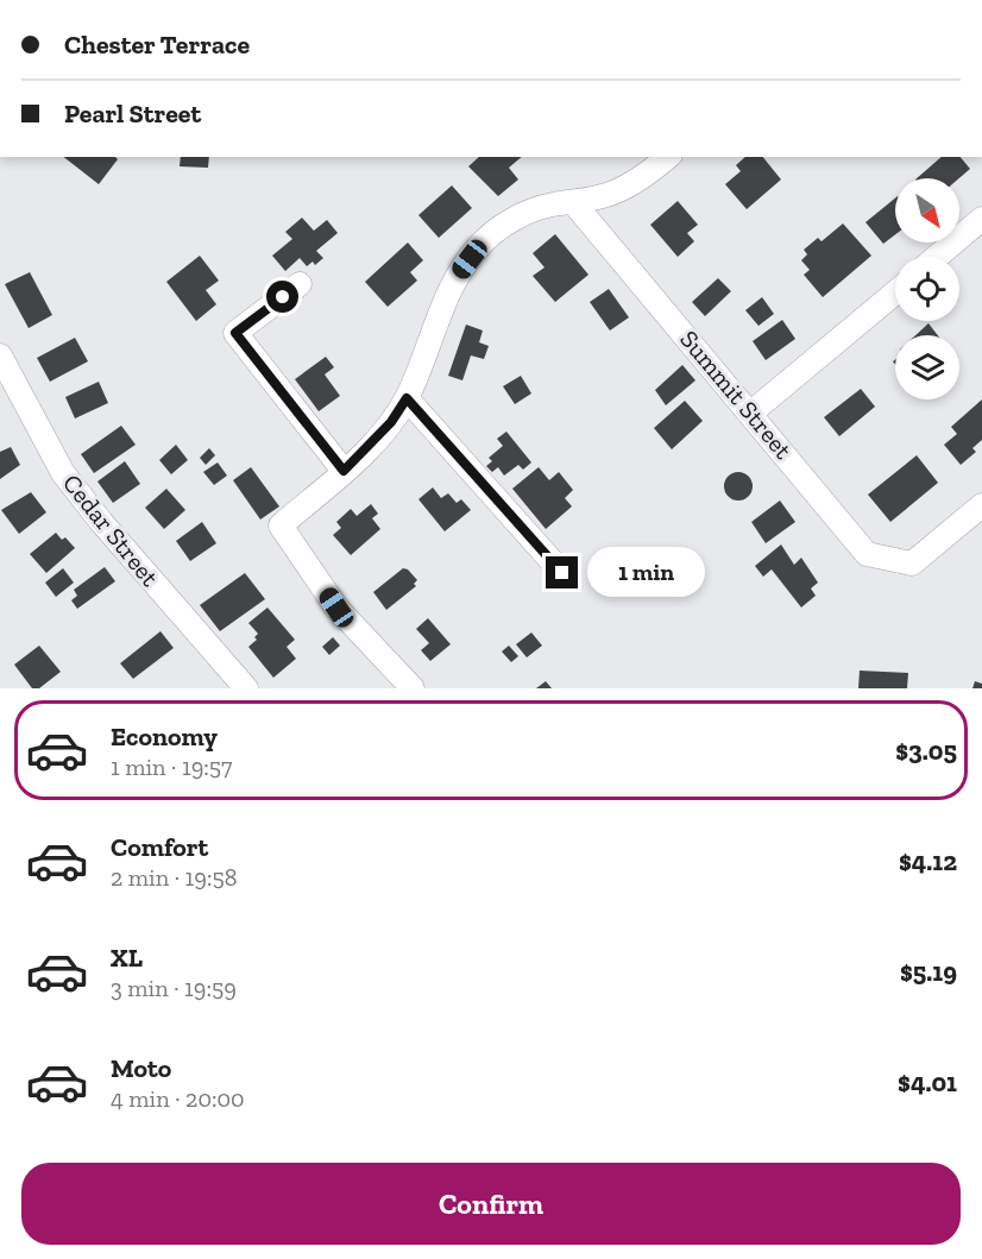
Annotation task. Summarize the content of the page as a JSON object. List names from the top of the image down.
{
  "streets": {
    "street": ["Summit Street", "Cedar Street"]
  },
  "north": "bottom right",
  "page": {
    "banner": ["Chester Terrace", "Pearl Street"],
    "bubble": "1 min",
    "list": [
      {
        "name": "Economy",
        "note": "1 min · 19:57",
        "value": "$3.05"
      },
      {
        "name": "Comfort",
        "note": "2 min · 19:58",
        "value": "$4.12"
      },
      {
        "name": "XL",
        "note": "3 min · 19:59",
        "value": "$5.19"
      },
      {
        "name": "Moto",
        "note": "4 min · 20:00",
        "value": "$4.01"
      }
    ],
    "buttons": "Confirm"
  }
}
